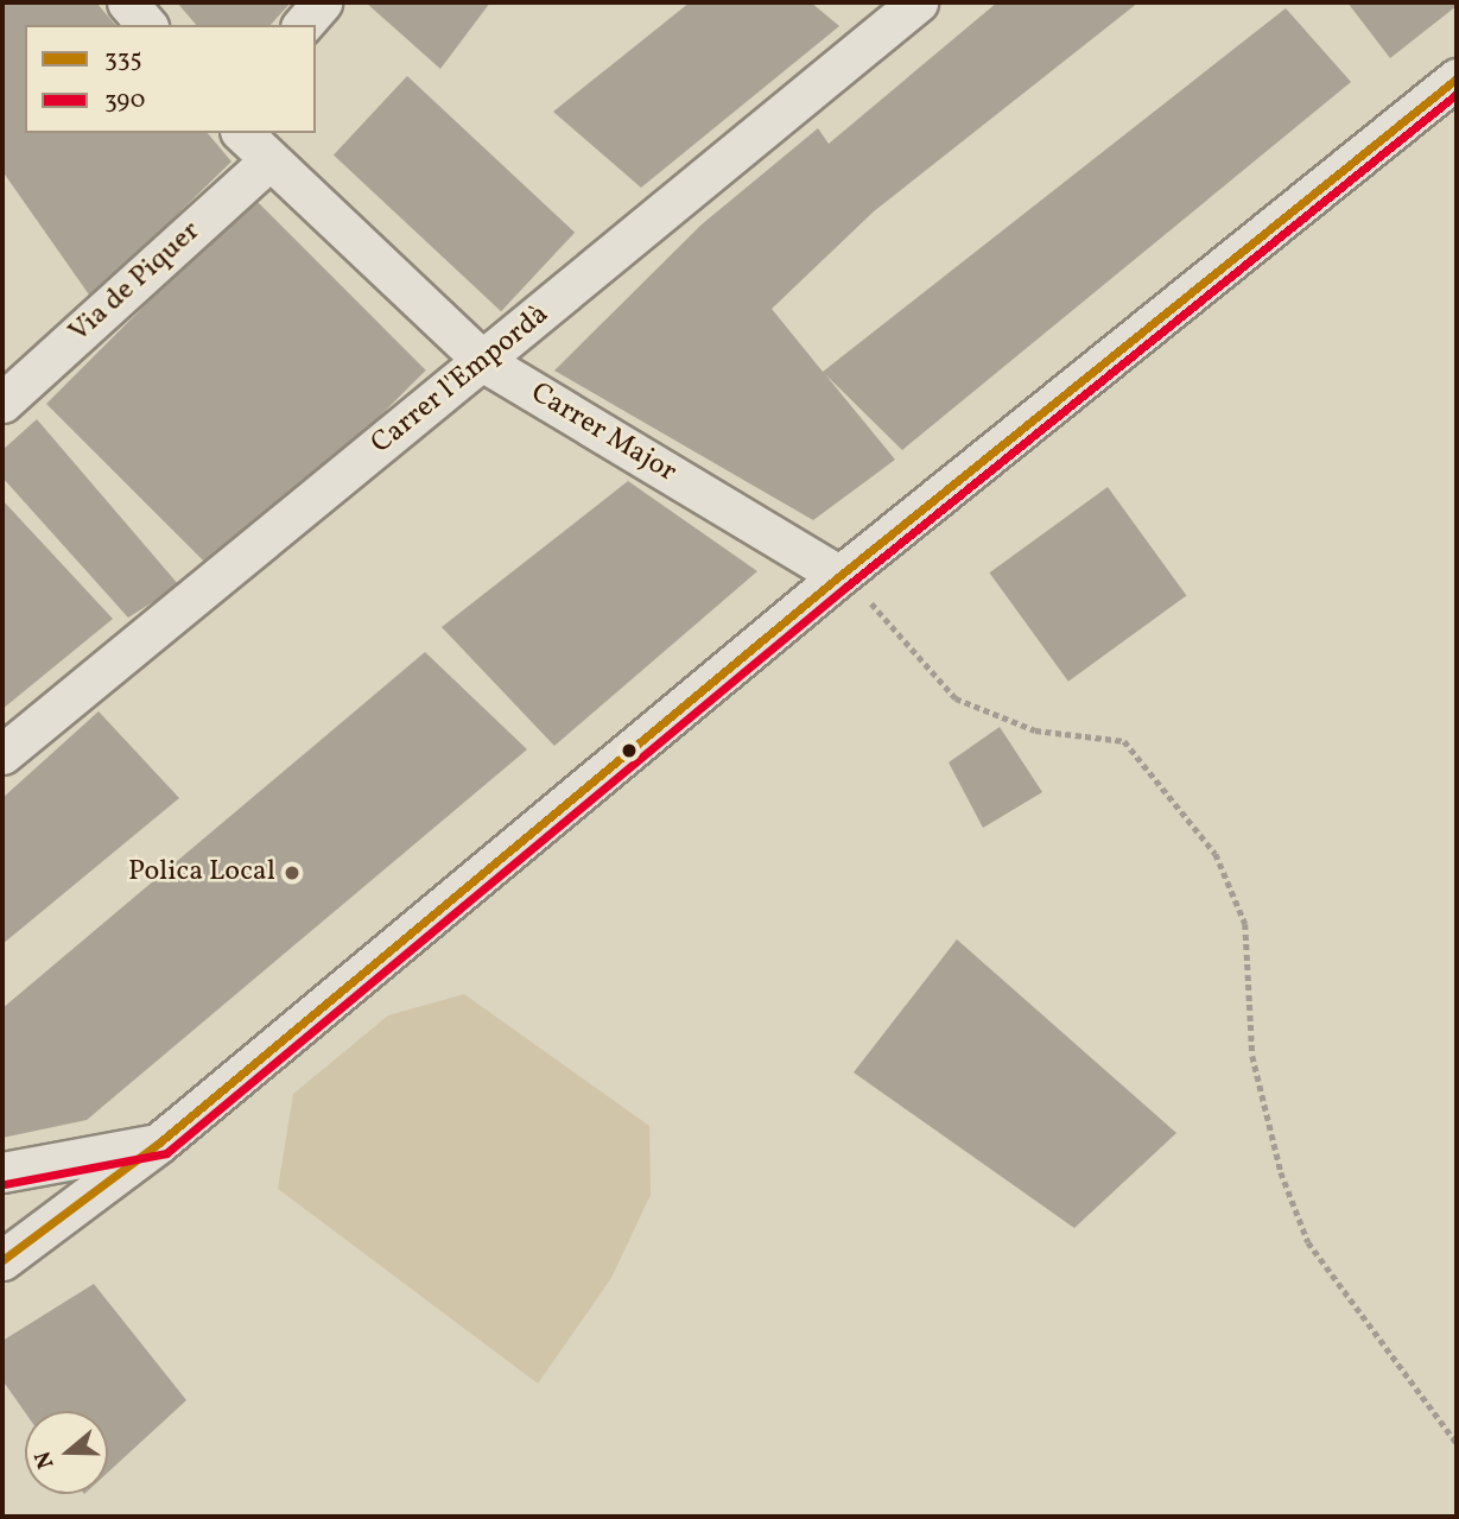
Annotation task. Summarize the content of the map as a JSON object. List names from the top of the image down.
{
  "streets": {
    "street": ["Via de Piquer", "Carrer l'Empordà", "Carrer Major"]
  },
  "crossings": [
    ["Via de Piquer", "Carrer Major"],
    ["Carrer l'Empordà", "Carrer Major"]
  ],
  "places": ["Polica Local"],
  "lines": ["transit line 335", "transit line 390"],
  "legend": ["335", "390"],
  "north": "left"
}
